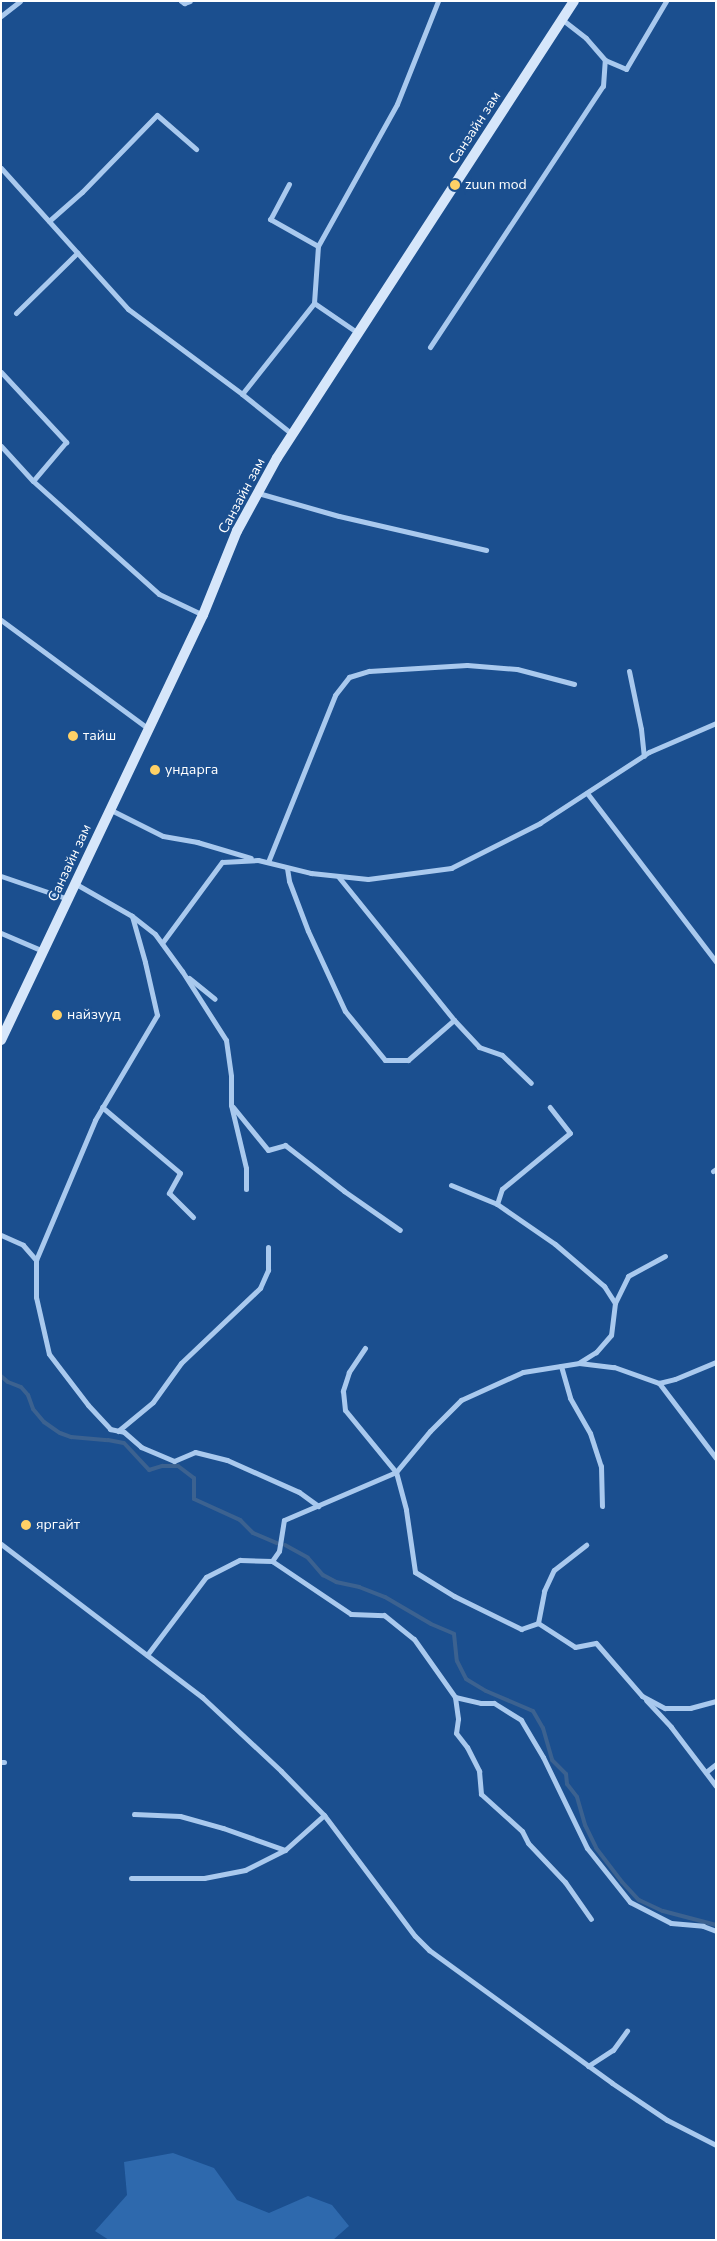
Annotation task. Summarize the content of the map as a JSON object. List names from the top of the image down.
{
  "streets": {
    "main road": ["Санзайн зам"]
  },
  "places": [
    "zuun mod",
    "тайш",
    "ундарга",
    "найзууд",
    "яргайт"
  ]
}
